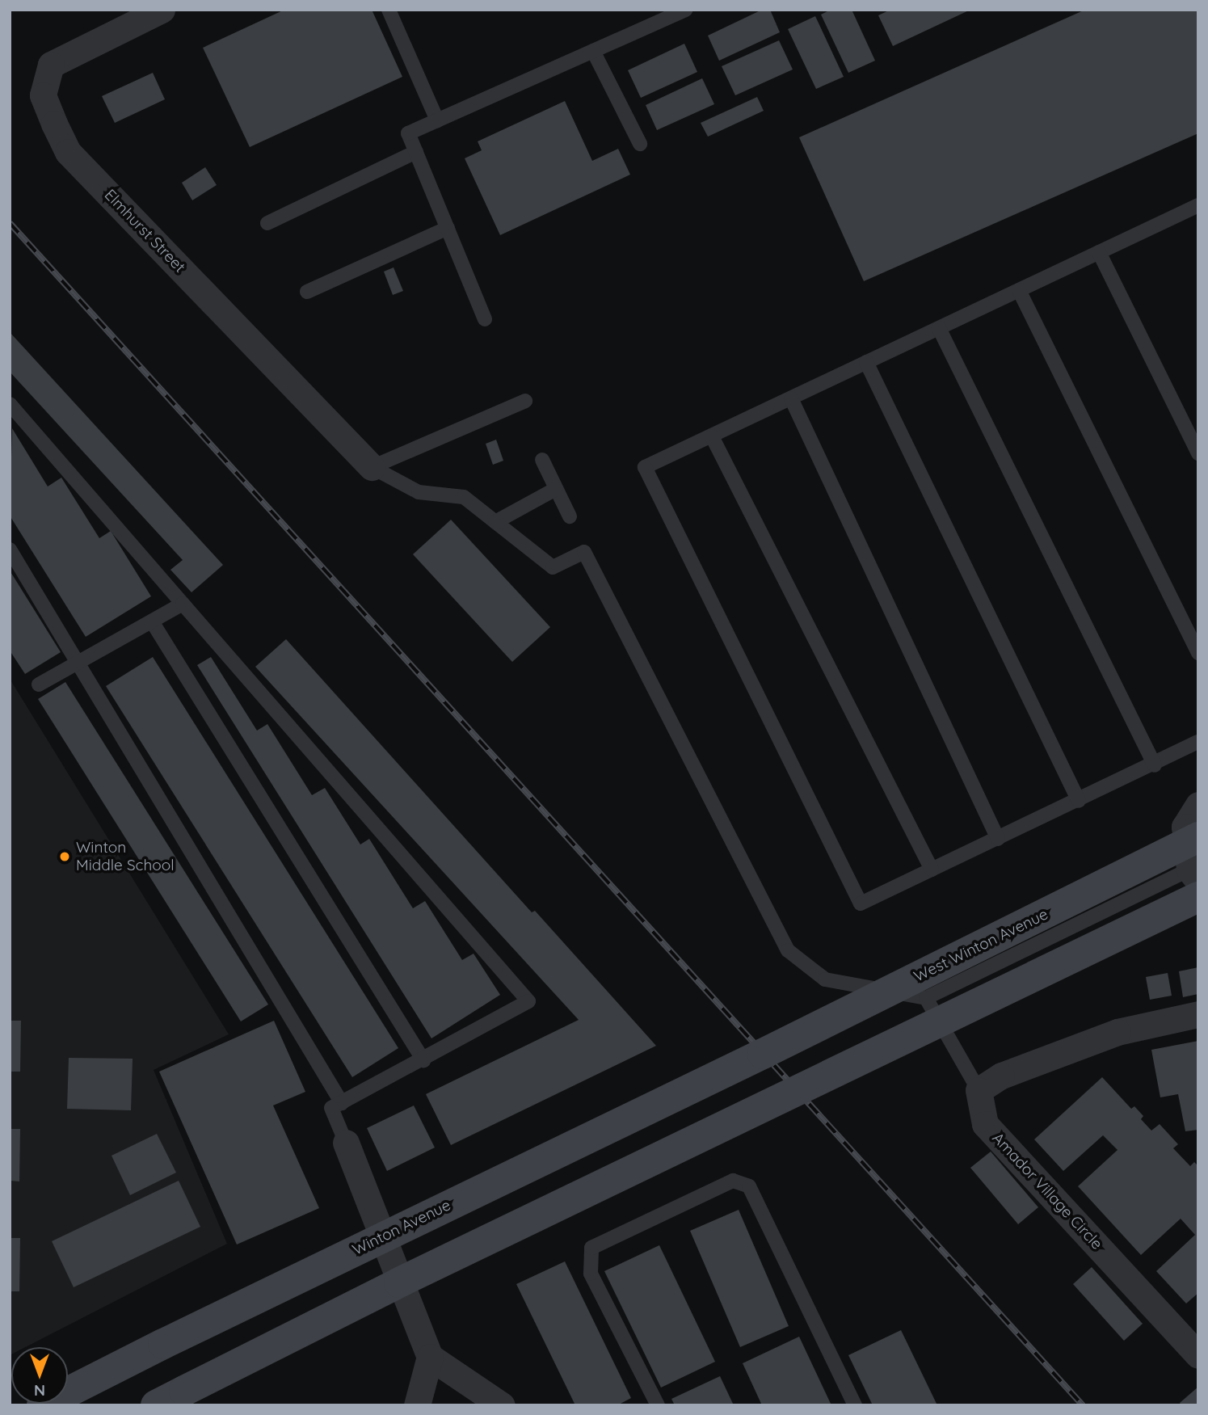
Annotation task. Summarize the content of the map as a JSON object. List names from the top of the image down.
{
  "streets": {
    "main road": ["West Winton Avenue", "Winton Avenue"],
    "street": ["Elmhurst Street", "Amador Village Circle"]
  },
  "crossings": [
    ["West Winton Avenue", "Winton Avenue"]
  ],
  "places": ["Winton Middle School"],
  "north": "bottom"
}
